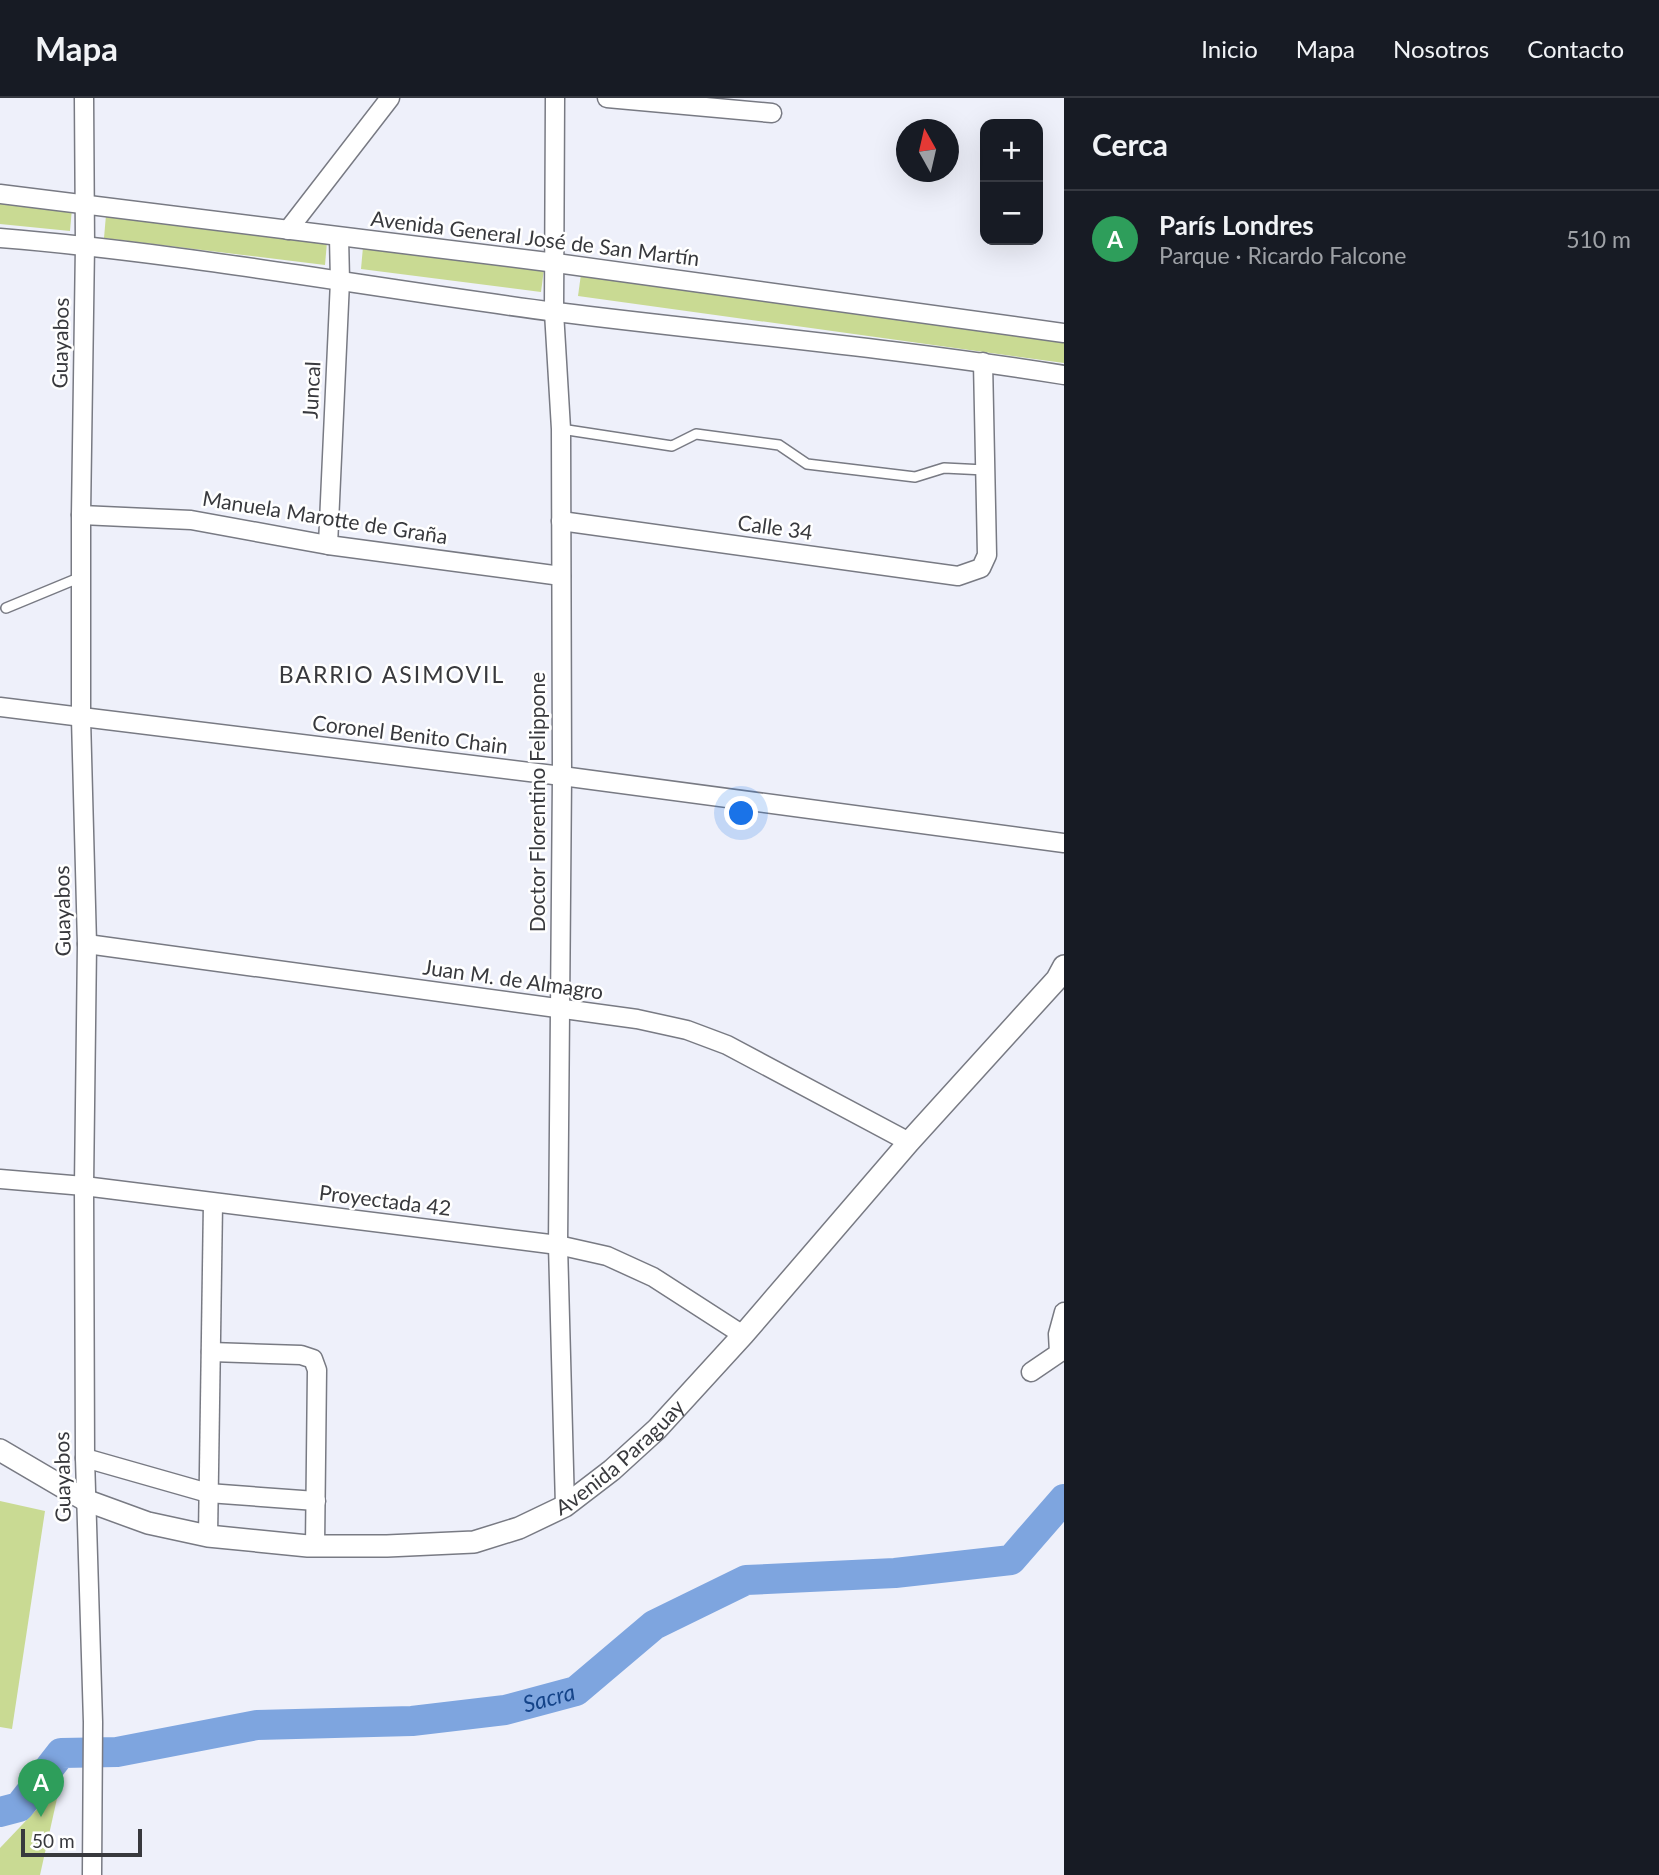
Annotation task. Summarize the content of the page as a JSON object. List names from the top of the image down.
{
  "streets": {
    "street": [
      "Avenida General José de San Martín",
      "Guayabos",
      "Juncal",
      "Manuela Marotte de Graña",
      "Calle 34",
      "Coronel Benito Chain",
      "Doctor Florentino Felippone",
      "Juan M. de Almagro",
      "Proyectada 42",
      "Avenida Paraguay"
    ]
  },
  "crossings": [
    ["Avenida General José de San Martín", "Guayabos"],
    ["Avenida General José de San Martín", "Juncal"],
    ["Avenida General José de San Martín", "Doctor Florentino Felippone"],
    ["Guayabos", "Manuela Marotte de Graña"],
    ["Guayabos", "Coronel Benito Chain"],
    ["Guayabos", "Juan M. de Almagro"],
    ["Guayabos", "Proyectada 42"],
    ["Guayabos", "Avenida Paraguay"],
    ["Juncal", "Manuela Marotte de Graña"],
    ["Manuela Marotte de Graña", "Doctor Florentino Felippone"],
    ["Calle 34", "Doctor Florentino Felippone"],
    ["Coronel Benito Chain", "Doctor Florentino Felippone"],
    ["Doctor Florentino Felippone", "Juan M. de Almagro"],
    ["Doctor Florentino Felippone", "Proyectada 42"],
    ["Doctor Florentino Felippone", "Avenida Paraguay"],
    ["Juan M. de Almagro", "Avenida Paraguay"],
    ["Proyectada 42", "Avenida Paraguay"]
  ],
  "districts": ["BARRIO ASIMOVIL"],
  "water": ["Sacra"],
  "scale_bar": "50 m",
  "north": "top",
  "page": {
    "header": "Mapa",
    "nav": [
      "Inicio",
      "Mapa",
      "Nosotros",
      "Contacto"
    ],
    "heading": "Cerca",
    "map_buttons": ["+", "−"],
    "list": [
      {
        "mark": "A",
        "name": "París Londres",
        "note": "Parque · Ricardo Falcone",
        "value": "510 m"
      }
    ],
    "pins": "A",
    "scale": "50 m"
  }
}
